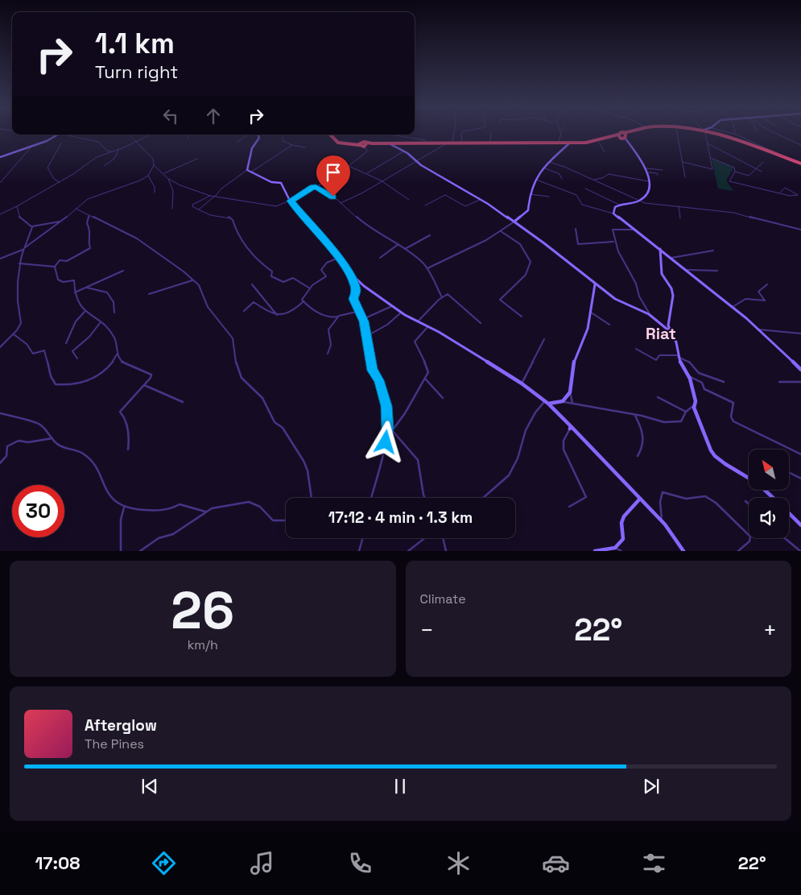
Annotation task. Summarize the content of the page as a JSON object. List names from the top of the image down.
{
  "districts": ["Riat"],
  "north": "top left",
  "page": {
    "turn": ["1.1 km", "Turn right"],
    "limit": "30",
    "trip": "17:12 · 4 min · 1.3 km",
    "tile": [
      ["26", "km/h"],
      "Climate"
    ],
    "heat": ["−", "22°", "+"],
    "song": ["Afterglow", "The Pines"],
    "tabs": ["17:08", "22°"]
  }
}
